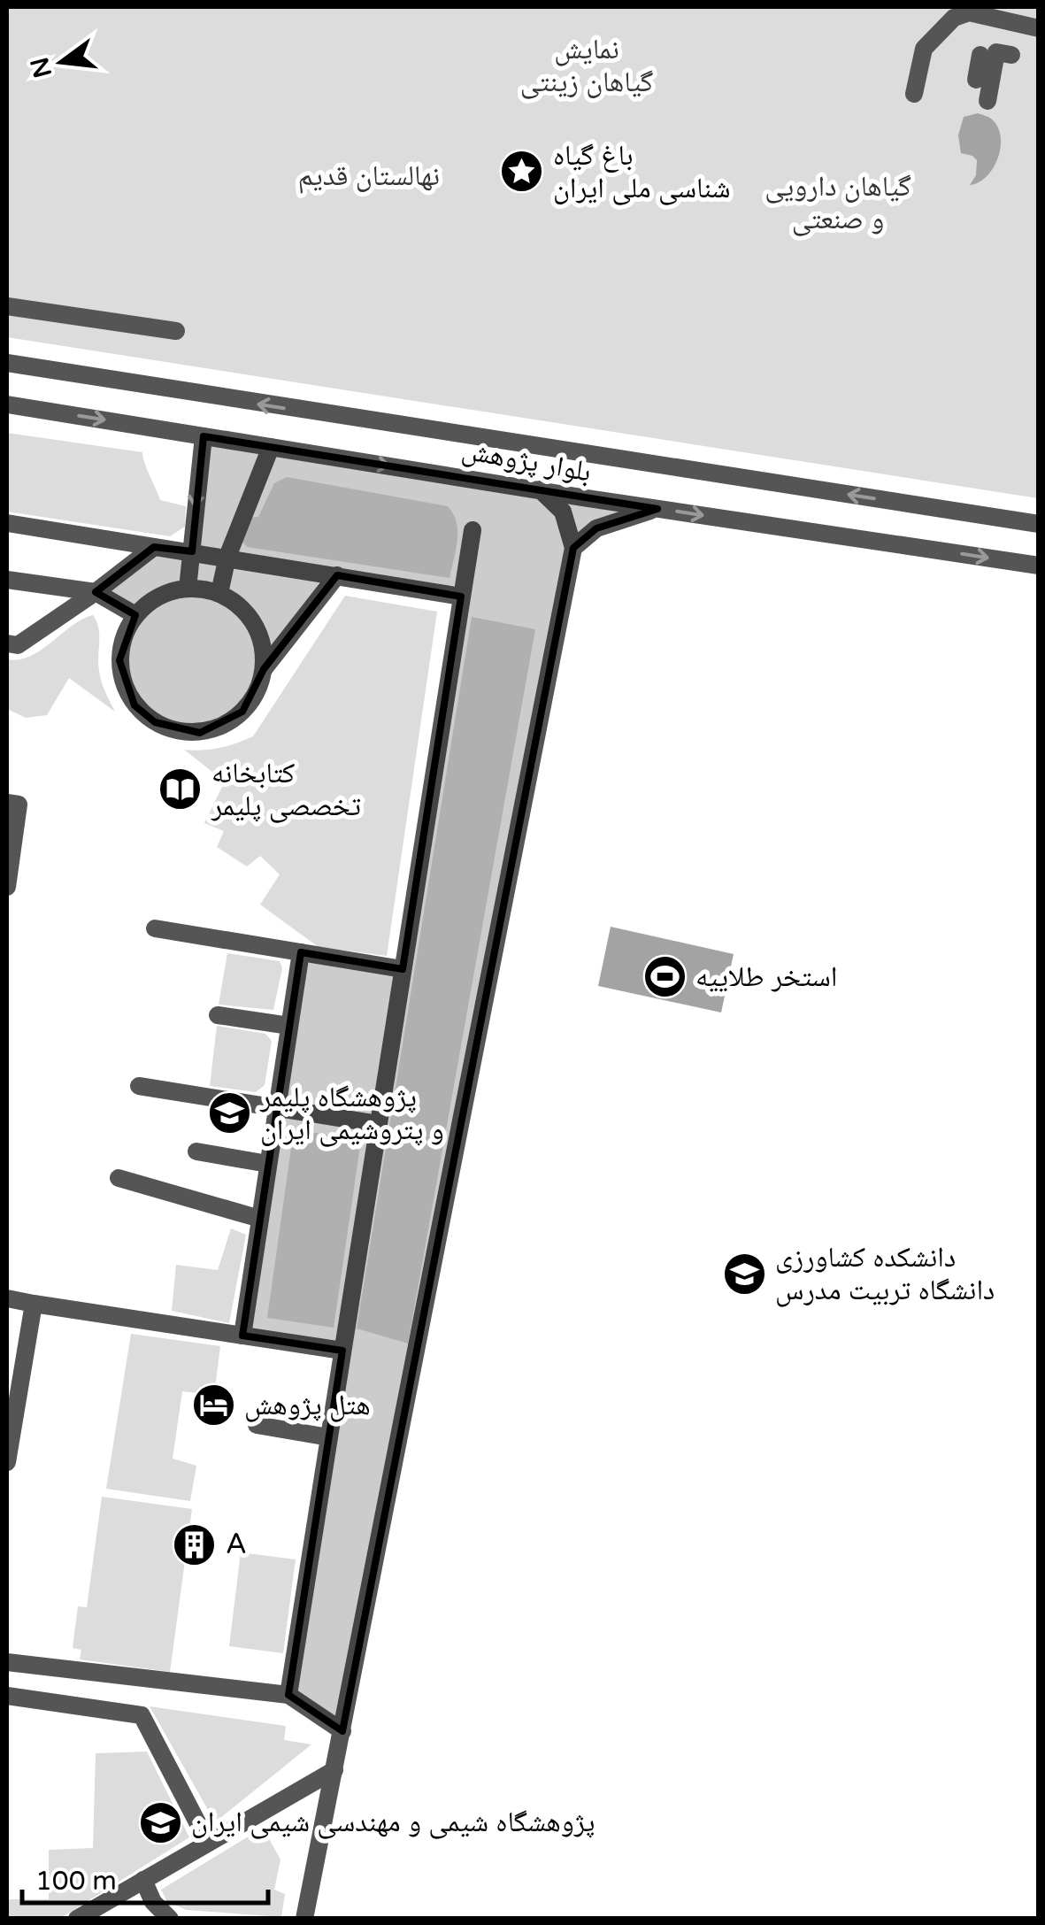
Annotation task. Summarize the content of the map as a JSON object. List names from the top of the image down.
{
  "streets": {
    "street": ["بلوار پژوهش"]
  },
  "parks": ["نمایش گیاهان زینتی", "نهالستان قدیم", "گیاهان دارویی و صنعتی"],
  "places": {
    "place": ["باغ گیاه‌ شناسی ملی ایران"],
    "library": ["کتابخانه تخصصی پلیمر"],
    "sports": ["استخر طلاییه"],
    "school or university": ["پژوهشگاه پلیمر و پتروشیمی ایران", "دانشکده کشاورزی دانشگاه تربیت مدرس", "پژوهشگاه شیمی و مهندسی شیمی ایران"],
    "hotel": ["هتل پژوهش"],
    "building": ["A"]
  },
  "scale_bar": "100 m",
  "north": "left"
}
